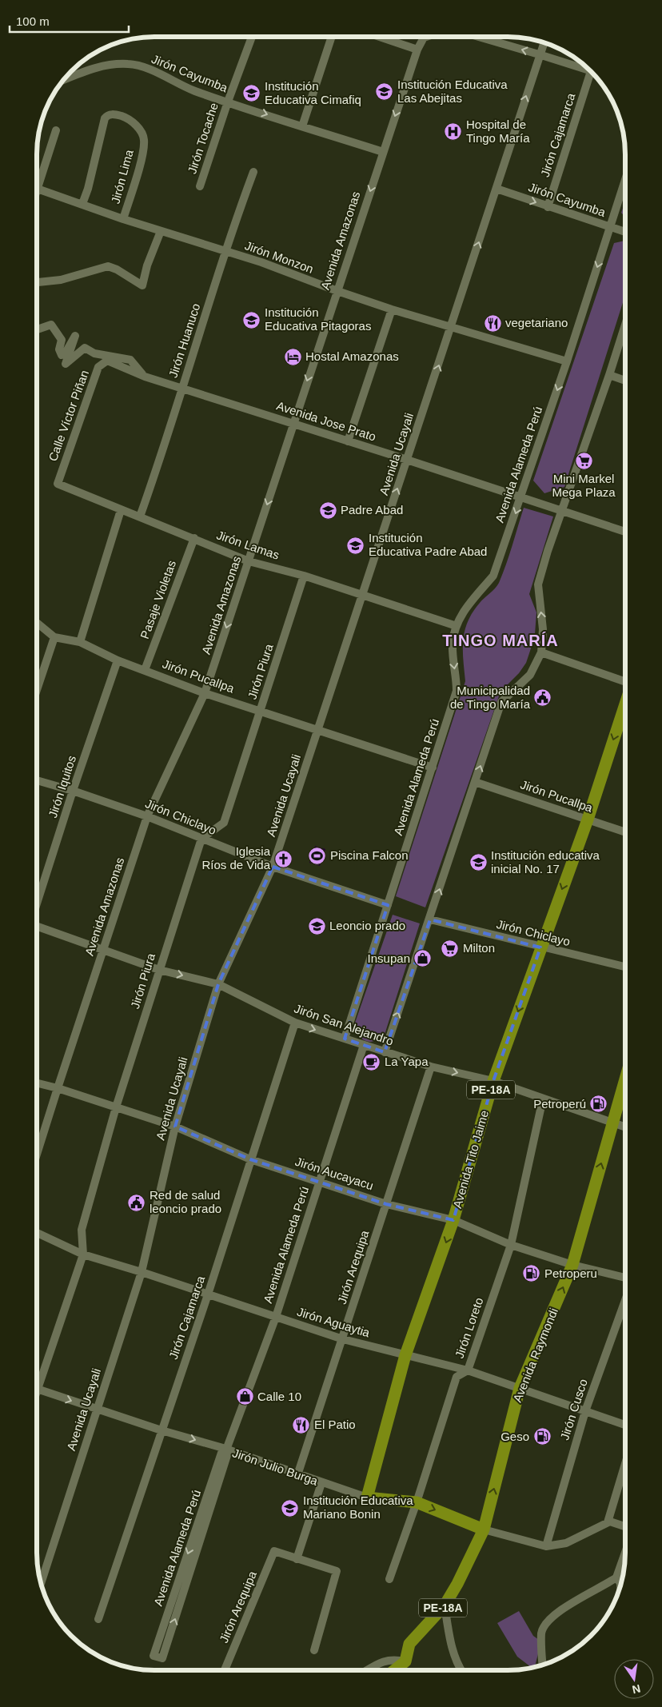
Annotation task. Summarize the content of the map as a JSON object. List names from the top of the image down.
{
  "streets": {
    "highway": [
      "PE-18A",
      "Avenida Tito Jaime",
      "Avenida Raymondi",
      "Jirón Julio Burga"
    ],
    "street": [
      "Jirón Cayumba",
      "Jirón Cajamarca",
      "Jirón Tocache",
      "Jirón Lima",
      "Avenida Amazonas",
      "Jirón Monzon",
      "Jirón Huanuco",
      "Calle Víctor Piñan",
      "Avenida Jose Prato",
      "Avenida Ucayali",
      "Avenida Alameda Perú",
      "Jirón Lamas",
      "Pasaje Violetas",
      "Jirón Piura",
      "Jirón Pucallpa",
      "Jirón Iquitos",
      "Jirón Chiclayo",
      "Jirón San Alejandro",
      "Jirón Aucayacu",
      "Jirón Arequipa",
      "Jirón Aguaytia",
      "Jirón Loreto",
      "Jirón Cusco"
    ]
  },
  "crossings": [
    ["Jirón Cayumba", "Jirón Cajamarca"],
    ["Jirón Cayumba", "Jirón Tocache"],
    ["Jirón Cayumba", "Avenida Amazonas"],
    ["Jirón Cayumba", "Avenida Ucayali"],
    ["Jirón Cayumba", "Avenida Alameda Perú"],
    ["Jirón Cajamarca", "Jirón San Alejandro"],
    ["Jirón Cajamarca", "Jirón Aucayacu"],
    ["Jirón Cajamarca", "Jirón Aguaytia"],
    ["Jirón Cajamarca", "Jirón Julio Burga"],
    ["Jirón Lima", "Jirón Monzon"],
    ["Avenida Amazonas", "Jirón Monzon"],
    ["Avenida Amazonas", "Avenida Jose Prato"],
    ["Avenida Amazonas", "Jirón Lamas"],
    ["Avenida Amazonas", "Jirón Pucallpa"],
    ["Avenida Amazonas", "Jirón Chiclayo"],
    ["Avenida Amazonas", "Jirón San Alejandro"],
    ["Avenida Amazonas", "Jirón Aucayacu"],
    ["Jirón Monzon", "Jirón Huanuco"],
    ["Jirón Monzon", "Avenida Ucayali"],
    ["Jirón Monzon", "Avenida Alameda Perú"],
    ["Jirón Huanuco", "Avenida Jose Prato"],
    ["Jirón Huanuco", "Jirón Lamas"],
    ["Calle Víctor Piñan", "Avenida Jose Prato"],
    ["Calle Víctor Piñan", "Jirón Lamas"],
    ["Avenida Jose Prato", "Avenida Ucayali"],
    ["Avenida Jose Prato", "Avenida Alameda Perú"],
    ["Avenida Ucayali", "Jirón Lamas"],
    ["Avenida Ucayali", "Jirón Pucallpa"],
    ["Avenida Ucayali", "Jirón Chiclayo"],
    ["Avenida Ucayali", "Jirón San Alejandro"],
    ["Avenida Ucayali", "Jirón Aucayacu"],
    ["Avenida Ucayali", "Jirón Aguaytia"],
    ["Avenida Ucayali", "Jirón Julio Burga"],
    ["Avenida Alameda Perú", "Jirón Lamas"],
    ["Avenida Alameda Perú", "Jirón Pucallpa"],
    ["Avenida Alameda Perú", "Jirón Chiclayo"],
    ["Avenida Alameda Perú", "Jirón San Alejandro"],
    ["Avenida Alameda Perú", "Jirón Aucayacu"],
    ["Avenida Alameda Perú", "Jirón Aguaytia"],
    ["Avenida Alameda Perú", "Jirón Julio Burga"],
    ["Jirón Lamas", "Pasaje Violetas"],
    ["Jirón Lamas", "Jirón Piura"],
    ["Pasaje Violetas", "Jirón Pucallpa"],
    ["Jirón Piura", "Jirón Pucallpa"],
    ["Jirón Piura", "Jirón Chiclayo"],
    ["Jirón Piura", "Jirón San Alejandro"],
    ["Jirón Piura", "Jirón Aucayacu"],
    ["Jirón Piura", "Jirón Aguaytia"],
    ["Jirón Pucallpa", "Jirón Iquitos"],
    ["Jirón Pucallpa", "Avenida Tito Jaime"],
    ["Jirón Iquitos", "Jirón Chiclayo"],
    ["Jirón Chiclayo", "Avenida Tito Jaime"],
    ["Jirón San Alejandro", "Avenida Tito Jaime"],
    ["Jirón San Alejandro", "Jirón Arequipa"],
    ["Jirón San Alejandro", "Jirón Loreto"],
    ["Jirón San Alejandro", "Avenida Raymondi"],
    ["Avenida Tito Jaime", "Jirón Aucayacu"],
    ["Avenida Tito Jaime", "Jirón Aguaytia"],
    ["Avenida Tito Jaime", "Jirón Julio Burga"],
    ["Jirón Aucayacu", "Jirón Arequipa"],
    ["Jirón Aucayacu", "Jirón Loreto"],
    ["Jirón Aucayacu", "Avenida Raymondi"],
    ["Jirón Arequipa", "Jirón Aguaytia"],
    ["Jirón Arequipa", "Jirón Julio Burga"],
    ["Jirón Aguaytia", "Jirón Loreto"],
    ["Jirón Aguaytia", "Avenida Raymondi"],
    ["Jirón Aguaytia", "Jirón Cusco"],
    ["Jirón Loreto", "Jirón Julio Burga"],
    ["Avenida Raymondi", "Jirón Julio Burga"],
    ["Jirón Cusco", "Jirón Julio Burga"]
  ],
  "one_way": [
    "Avenida Amazonas",
    "Avenida Ucayali",
    "Avenida Tito Jaime",
    "Avenida Raymondi"
  ],
  "districts": ["TINGO MARÍA"],
  "places": {
    "school or university": [
      "Institución Educativa Las Abejitas",
      "Institución Educativa Cimafiq",
      "Institución Educativa Pitagoras",
      "Padre Abad",
      "Institución Educativa Padre Abad",
      "Institución educativa inicial No. 17",
      "Leoncio prado",
      "Institución Educativa Mariano Bonin"
    ],
    "hospital": ["Hospital de Tingo María"],
    "restaurant": ["vegetariano", "El Patio"],
    "hotel": ["Hostal Amazonas"],
    "supermarket": ["Mini Markel Mega Plaza", "Milton"],
    "public building": ["Municipalidad de Tingo María", "Red de salud leoncio prado"],
    "sports": ["Piscina Falcon"],
    "church": ["Iglesia Ríos de Vida"],
    "shop": ["Insupan", "Calle 10"],
    "cafe": ["La Yapa"],
    "fuel station": ["Petroperú", "Petroperu", "Geso"]
  },
  "scale_bar": "100 m",
  "north": "bottom"
}
